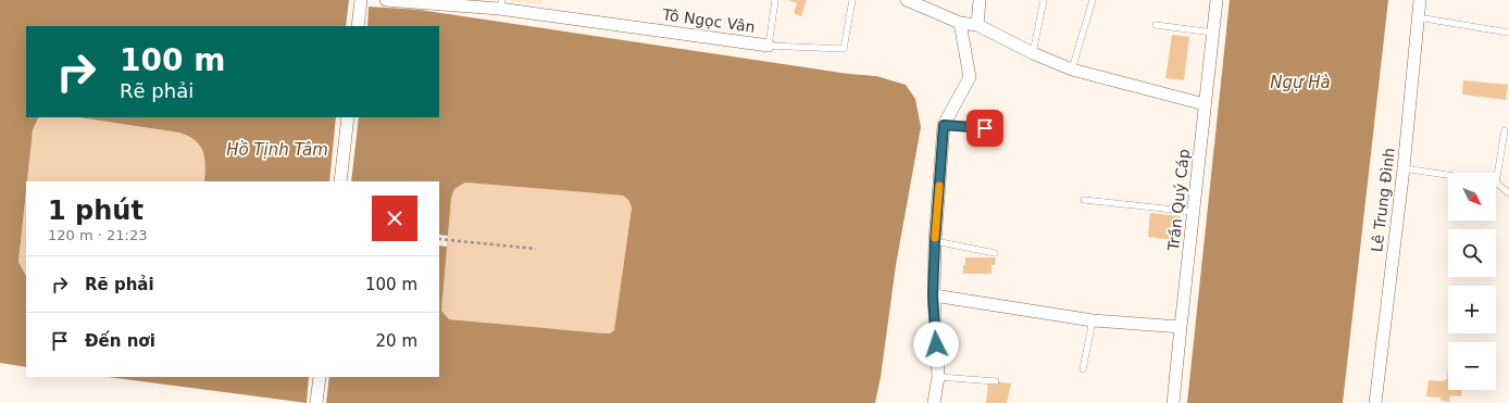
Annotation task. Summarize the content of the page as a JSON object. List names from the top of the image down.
{
  "streets": {
    "street": ["Tô Ngọc Vân", "Trần Quý Cáp", "Lê Trung Đình"]
  },
  "water": ["Ngự Hà", "Hồ Tịnh Tâm"],
  "north": "bottom right",
  "page": {
    "turn": ["100 m", "Rẽ phải"],
    "map_buttons": ["+", "−"],
    "heading": ["1 phút", "120 m · 21:23"],
    "list": [
      {
        "name": "Rẽ phải",
        "value": "100 m"
      },
      {
        "name": "Đến nơi",
        "value": "20 m"
      }
    ]
  }
}
